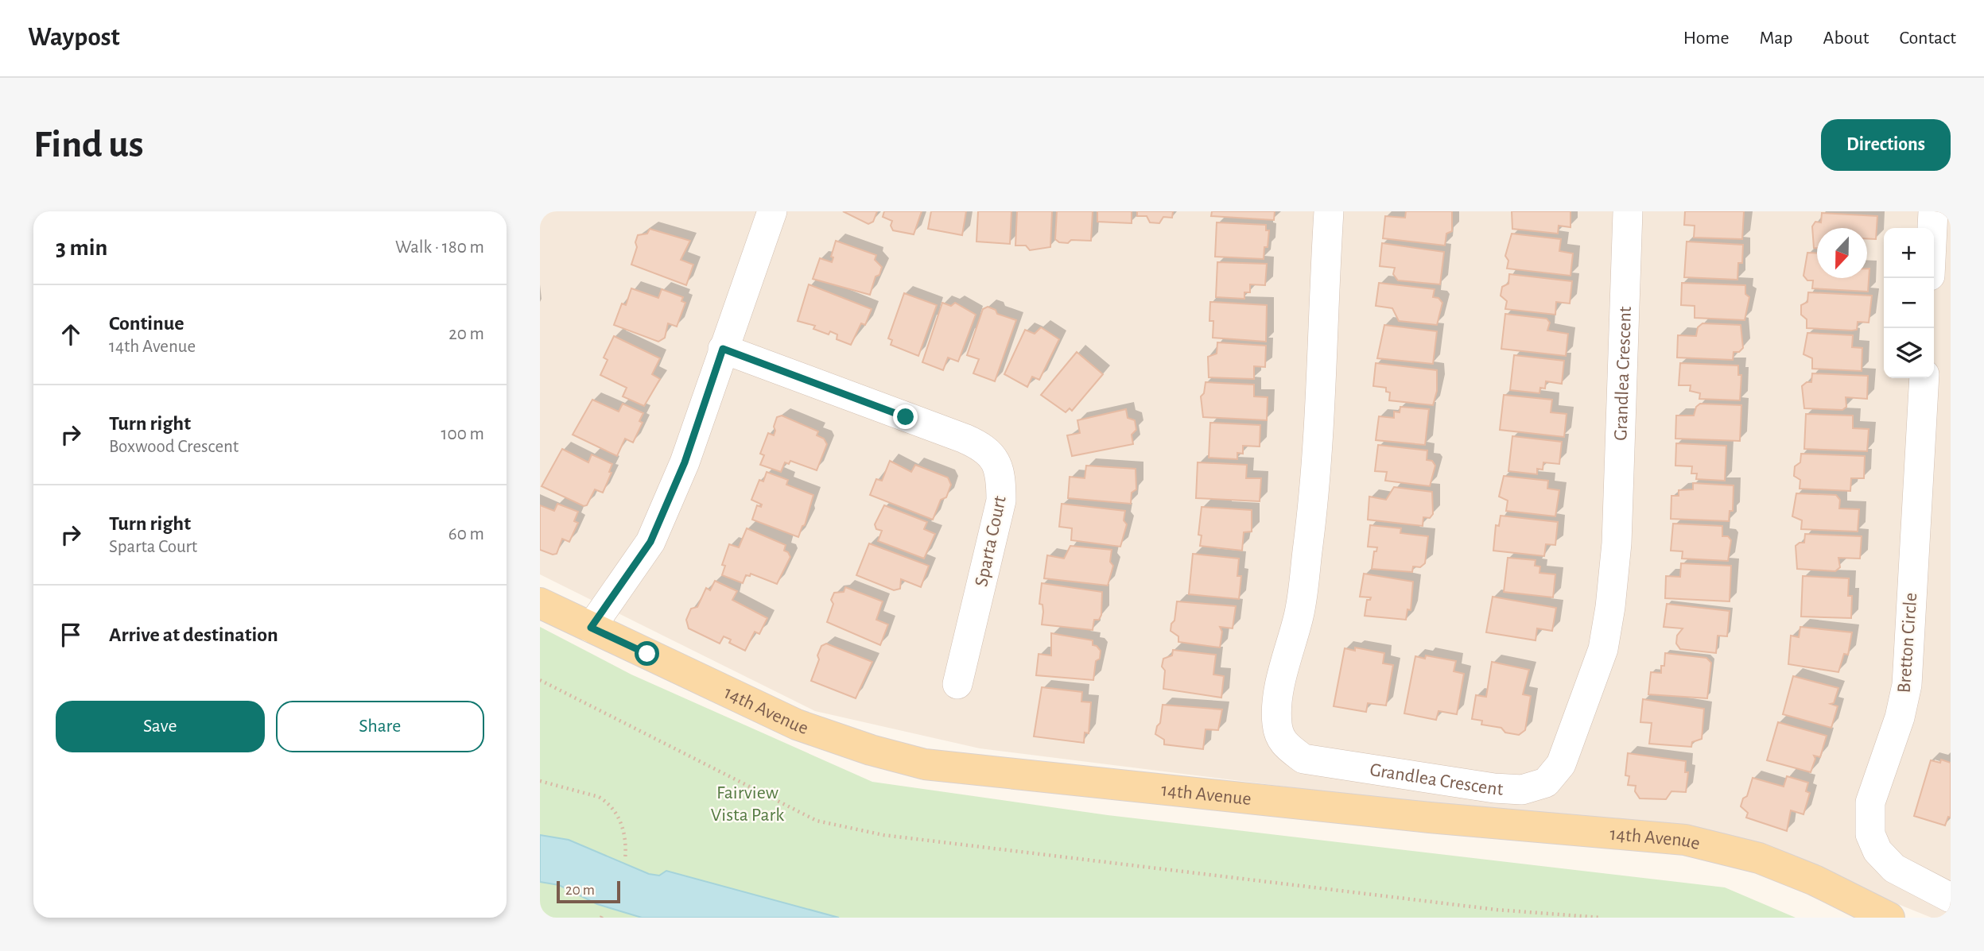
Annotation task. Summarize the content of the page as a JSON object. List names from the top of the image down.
{
  "streets": {
    "main road": ["14th Avenue"],
    "street": ["Grandlea Crescent", "Sparta Court", "Bretton Circle"]
  },
  "parks": ["Fairview Vista Park"],
  "scale_bar": "20 m",
  "north": "bottom",
  "page": {
    "header": "Waypost",
    "nav": [
      "Home",
      "Map",
      "About",
      "Contact"
    ],
    "buttons": [
      "Directions",
      ["Save", "Share"]
    ],
    "title": "Find us",
    "heading": ["3 min", "Walk · 180 m"],
    "map_buttons": ["+", "−"],
    "list": [
      ["Continue", "14th Avenue", "20 m"],
      ["Turn right", "Boxwood Crescent", "100 m"],
      ["Turn right", "Sparta Court", "60 m"],
      "Arrive at destination"
    ],
    "scale": "20 m"
  }
}
